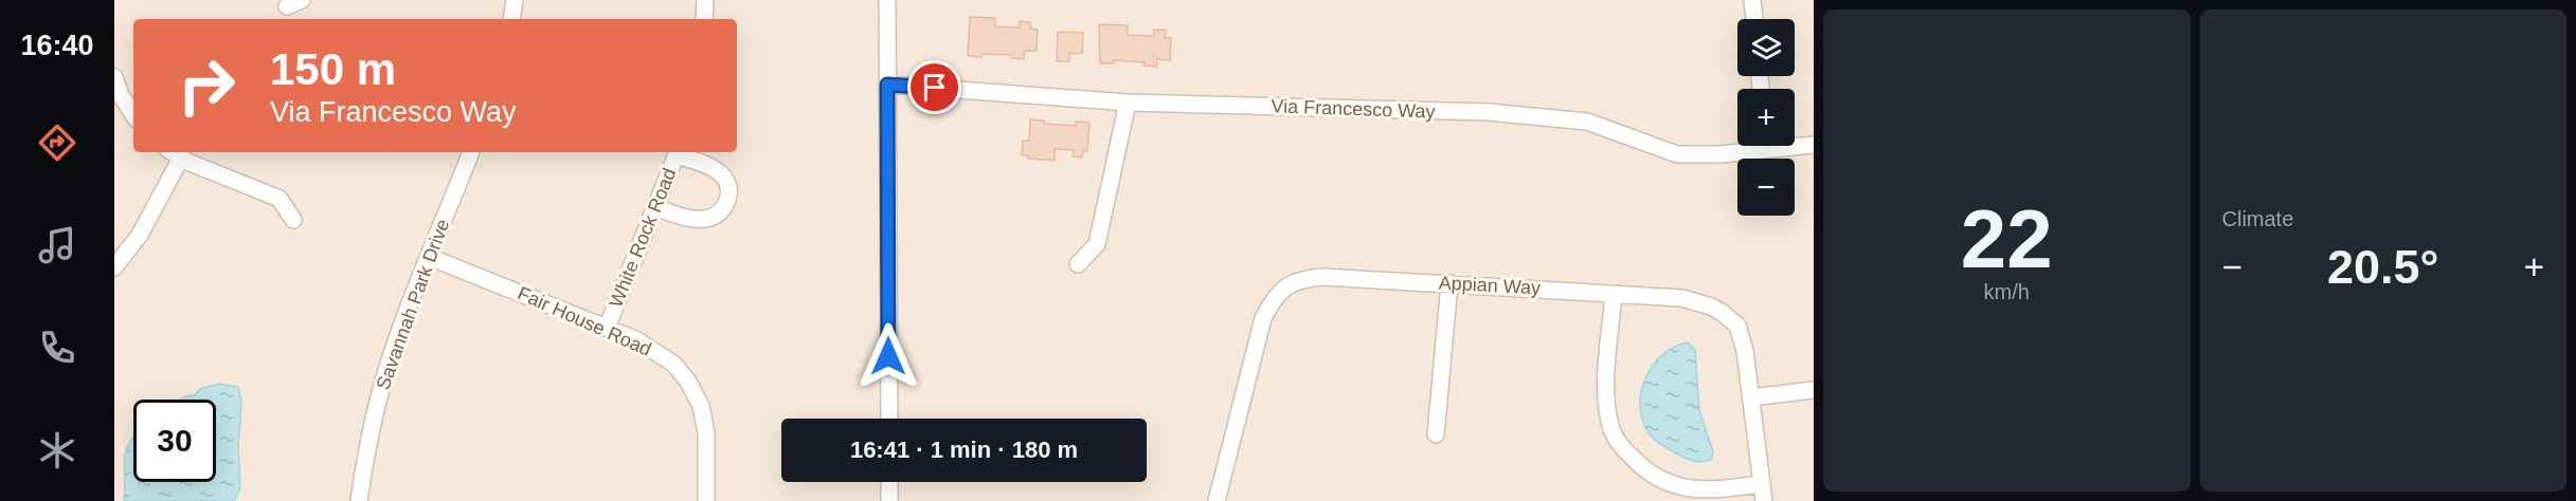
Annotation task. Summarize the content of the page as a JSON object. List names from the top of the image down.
{
  "streets": {
    "street": [
      "Via Francesco Way",
      "White Rock Road",
      "Appian Way",
      "Savannah Park Drive",
      "Fair House Road"
    ]
  },
  "crossings": [
    ["White Rock Road", "Fair House Road"],
    ["Savannah Park Drive", "Fair House Road"]
  ],
  "page": {
    "tabs": "16:40",
    "tile": [
      ["22", "km/h"],
      "Climate"
    ],
    "map_buttons": ["+", "−"],
    "turn": ["150 m", "Via Francesco Way"],
    "heat": ["−", "20.5°", "+"],
    "limit": "30",
    "trip": "16:41 · 1 min · 180 m"
  }
}
